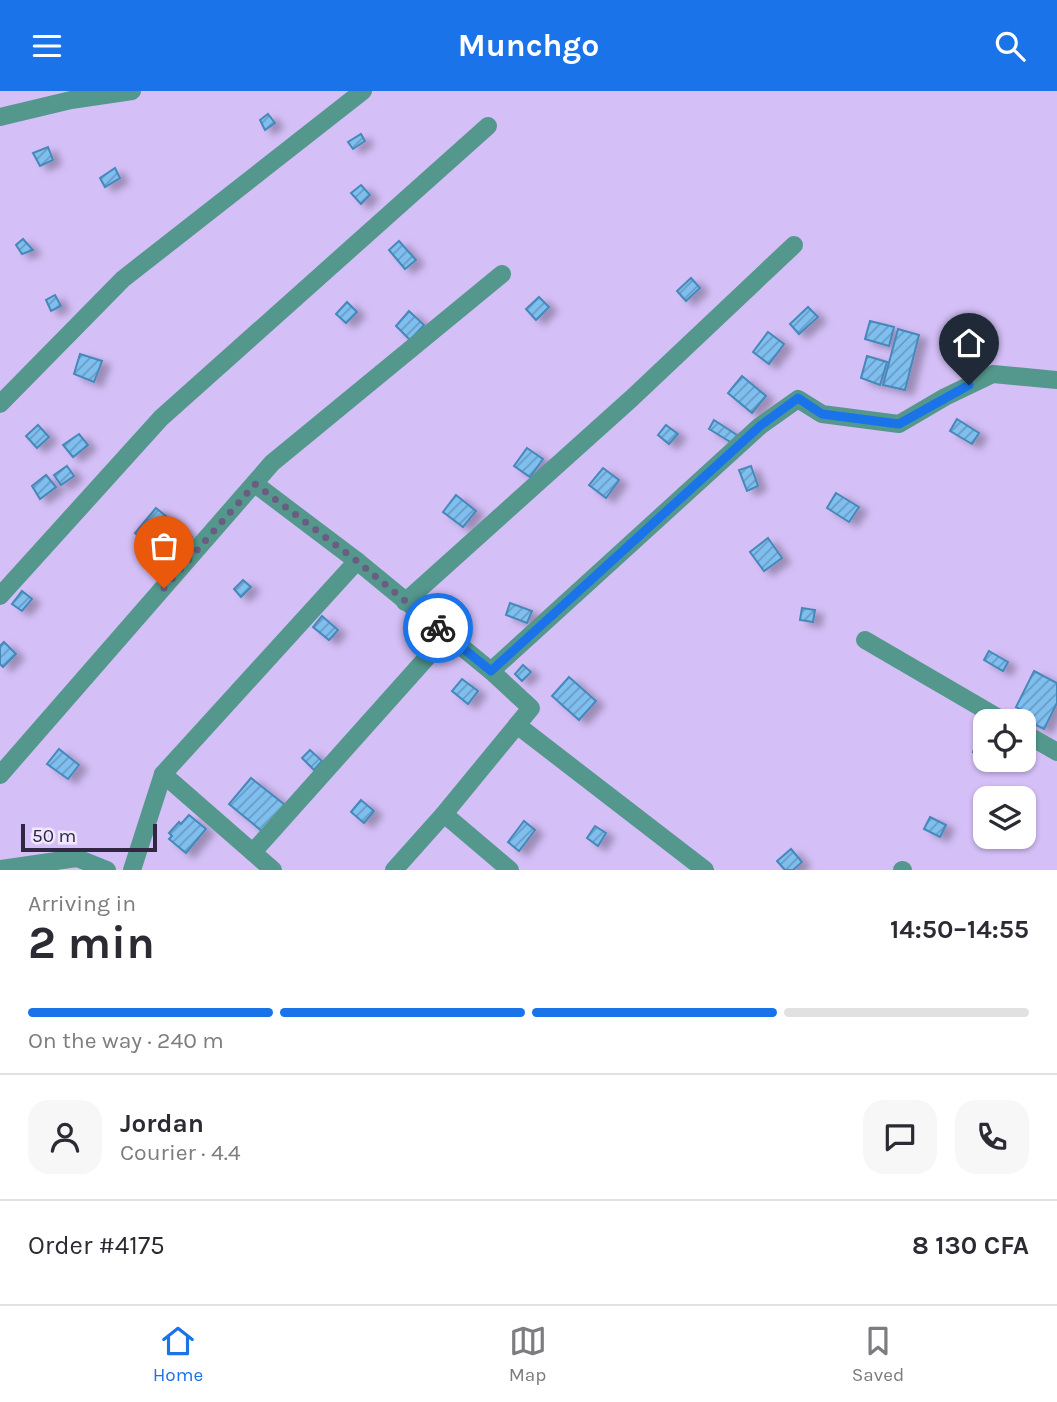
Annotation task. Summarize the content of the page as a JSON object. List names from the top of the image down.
{
  "scale_bar": "50 m",
  "page": {
    "header": "Munchgo",
    "scale": "50 m",
    "heading": ["2 min", "Arriving in", "14:50–14:55"],
    "panel": [
      "Jordan",
      "Courier · 4.4",
      "Order #4175",
      "8 130 CFA"
    ],
    "bar": "On the way · 240 m",
    "tabs": ["Home", "Map", "Saved"]
  }
}
